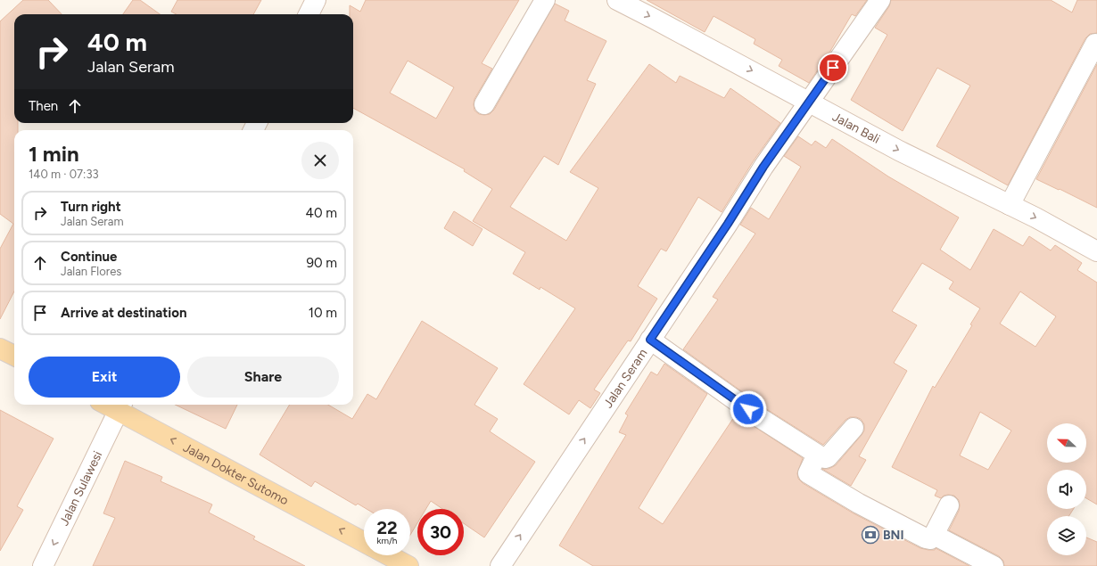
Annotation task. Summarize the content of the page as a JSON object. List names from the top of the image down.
{
  "streets": {
    "main road": ["Jalan Dokter Sutomo"],
    "street": ["Jalan Bali", "Jalan Seram", "Jalan Sulawesi"]
  },
  "crossings": [
    ["Jalan Bali", "Jalan Seram"],
    ["Jalan Dokter Sutomo", "Jalan Sulawesi"]
  ],
  "one_way": [
    "Jalan Bali",
    "Jalan Seram",
    "Jalan Dokter Sutomo",
    "Jalan Sulawesi"
  ],
  "places": {
    "bank": ["BNI"]
  },
  "north": "left",
  "page": {
    "turn": ["40 m", "Jalan Seram"],
    "then": "Then",
    "heading": ["1 min", "140 m · 07:33"],
    "list": [
      {
        "name": "Turn right",
        "note": "Jalan Seram",
        "value": "40 m"
      },
      {
        "name": "Continue",
        "note": "Jalan Flores",
        "value": "90 m"
      },
      {
        "name": "Arrive at destination",
        "value": "10 m"
      }
    ],
    "buttons": ["Exit", "Share"],
    "speed": "22 km/h",
    "limit": "30"
  }
}
